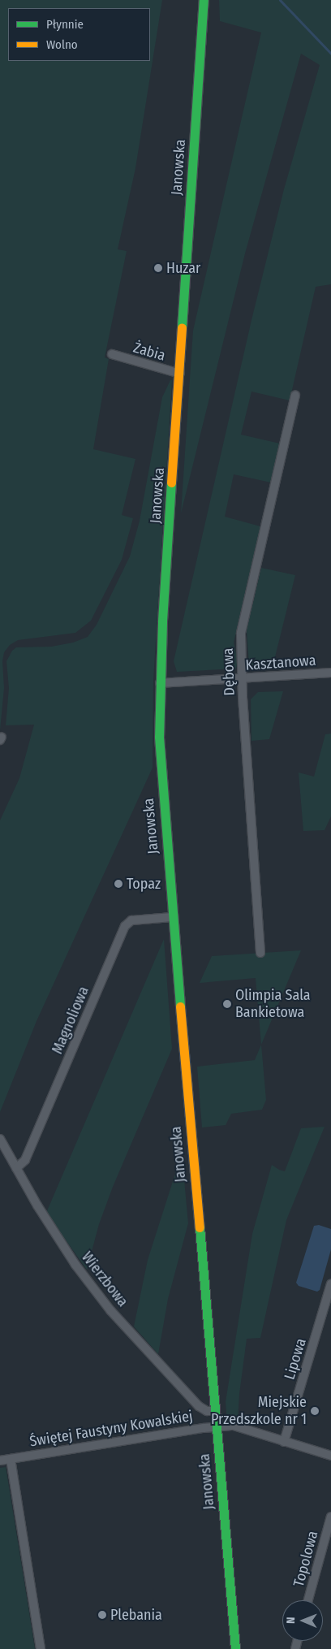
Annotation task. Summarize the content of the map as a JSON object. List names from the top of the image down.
{
  "streets": {
    "main road": ["Janowska"],
    "street": [
      "Żabia",
      "Kasztanowa",
      "Dębowa",
      "Magnoliowa",
      "Wierzbowa",
      "Lipowa",
      "Świętej Faustyny Kowalskiej",
      "Topolowa"
    ]
  },
  "crossings": [
    ["Janowska", "Żabia"],
    ["Janowska", "Kasztanowa"],
    ["Janowska", "Magnoliowa"],
    ["Janowska", "Wierzbowa"],
    ["Janowska", "Świętej Faustyny Kowalskiej"],
    ["Kasztanowa", "Dębowa"],
    ["Magnoliowa", "Wierzbowa"],
    ["Lipowa", "Świętej Faustyny Kowalskiej"]
  ],
  "places": [
    "Huzar",
    "Topaz",
    "Olimpia Sala Bankietowa",
    "Miejskie Przedszkole nr 1",
    "Plebania"
  ],
  "legend": ["Płynnie", "Wolno"],
  "north": "left"
}
